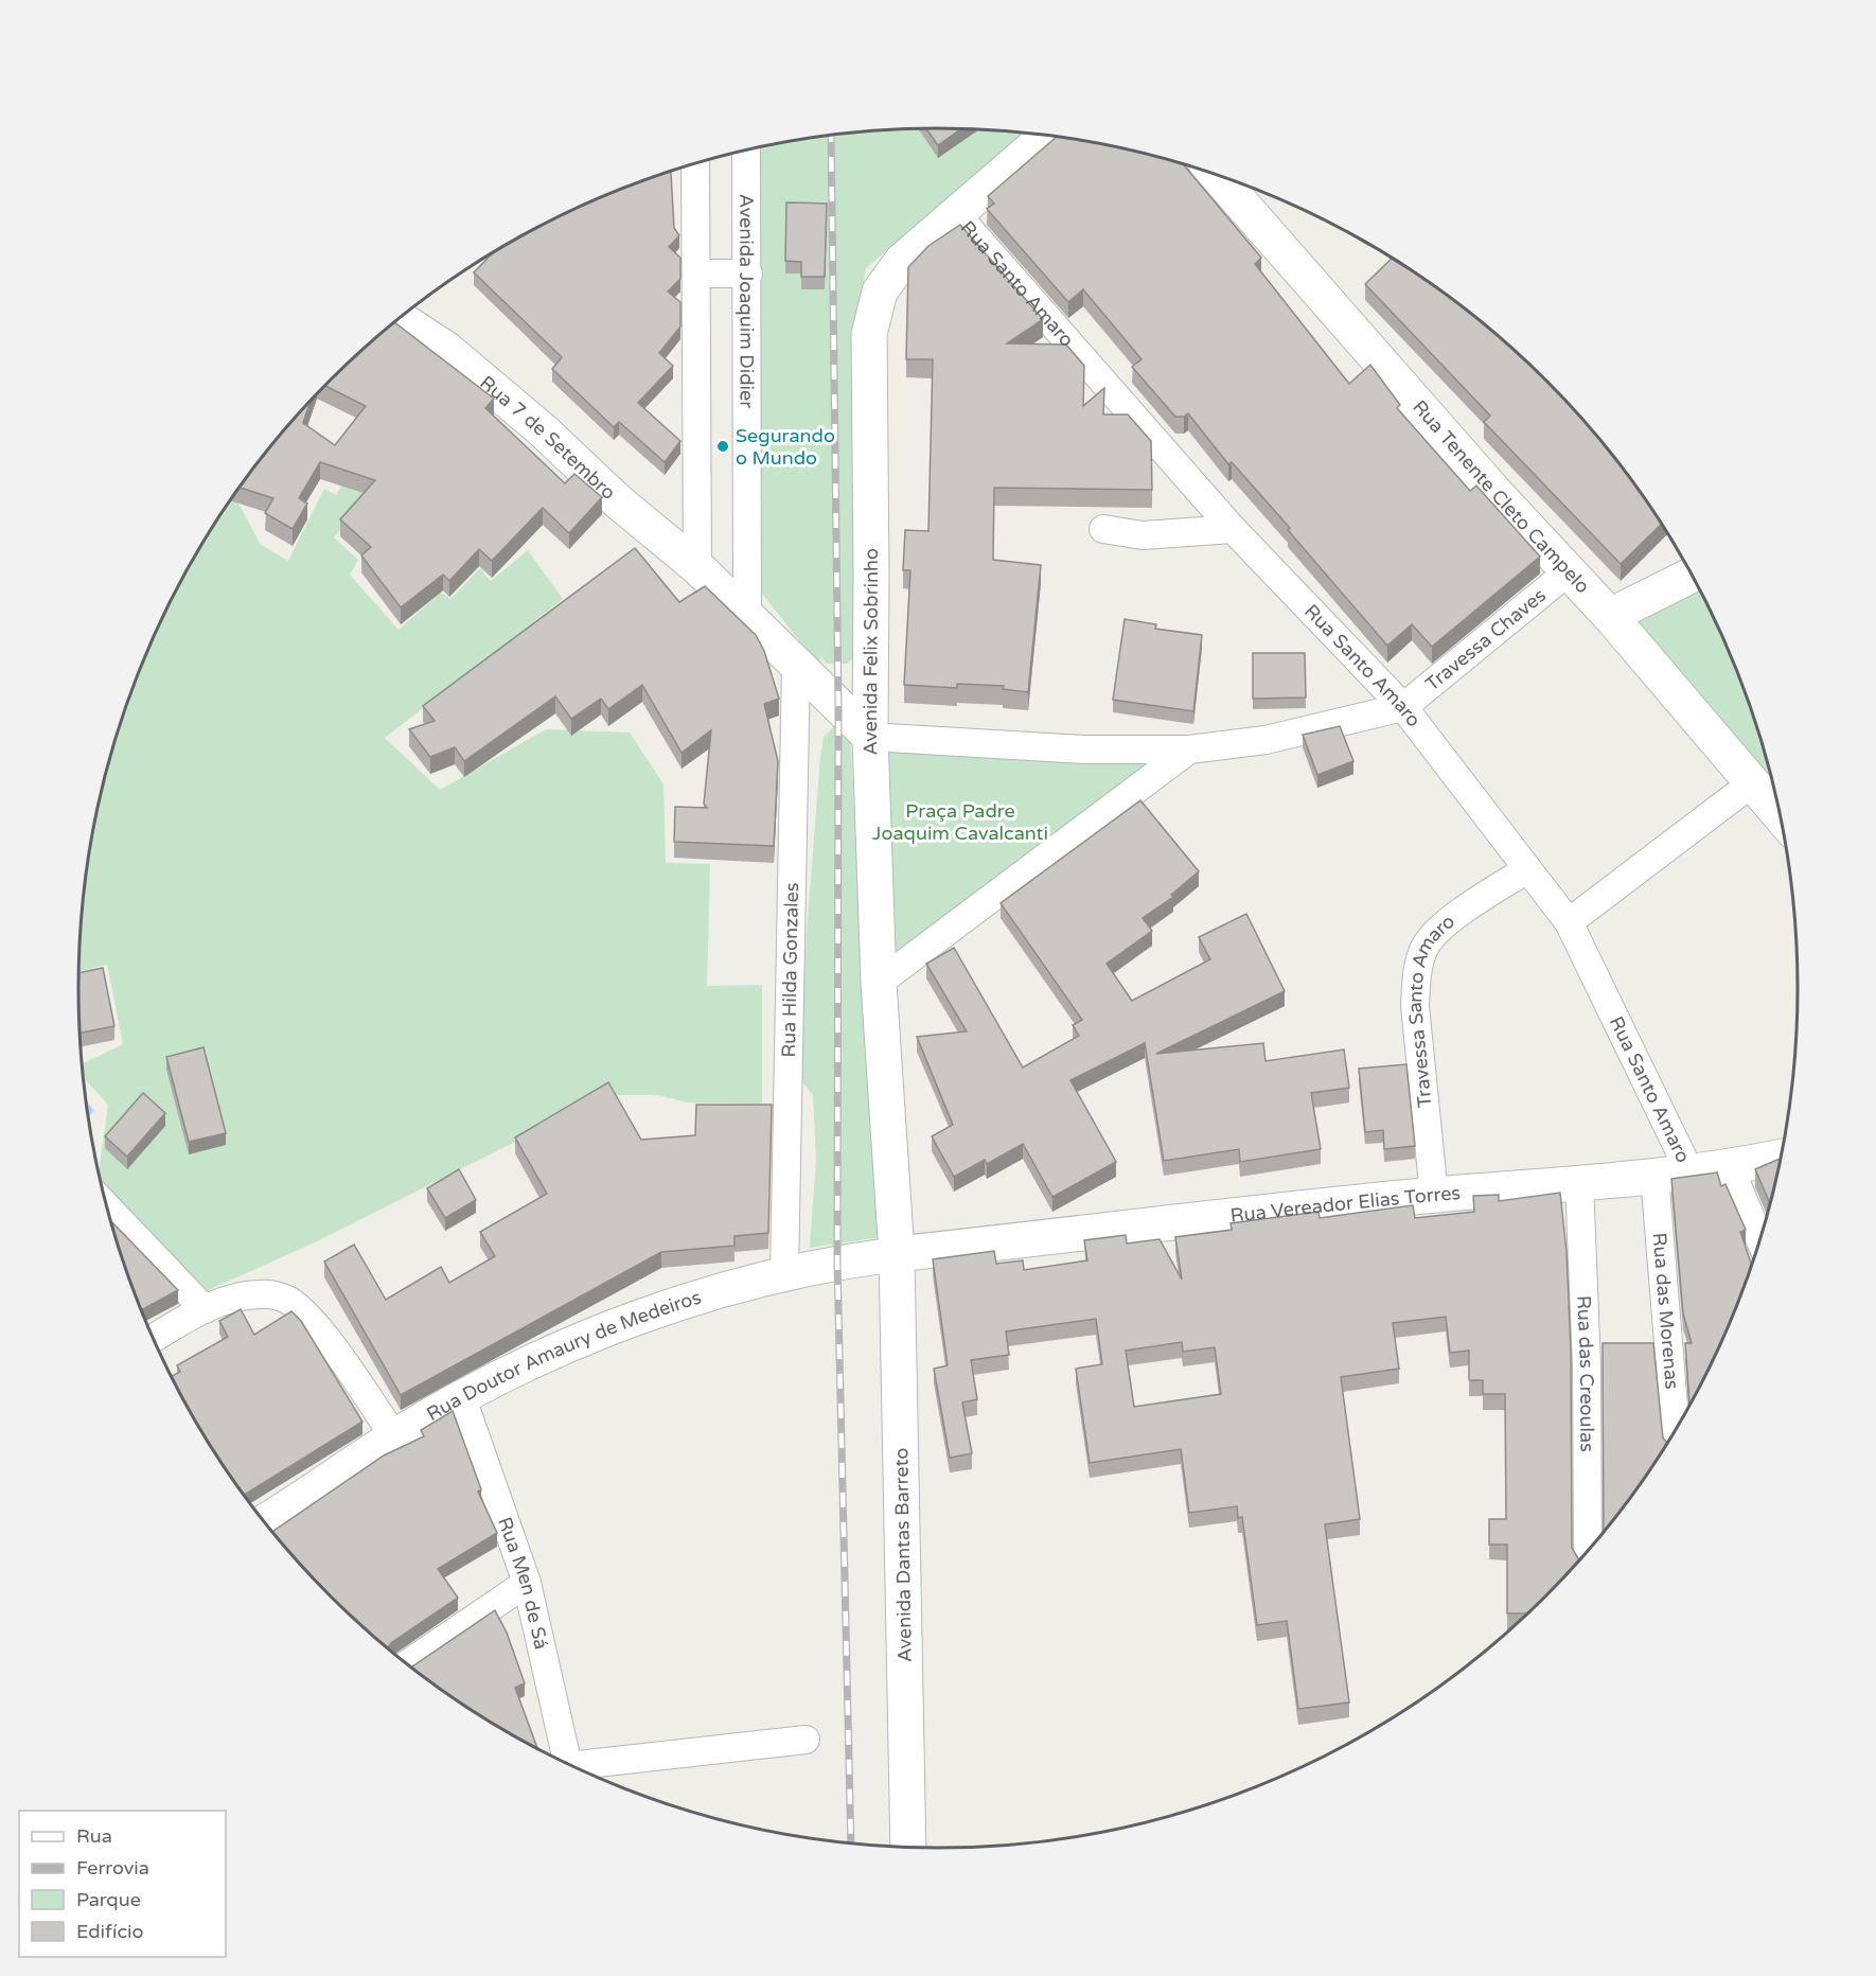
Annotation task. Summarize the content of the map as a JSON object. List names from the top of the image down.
{
  "streets": {
    "main road": [
      "Rua 7 de Setembro",
      "Rua Tenente Cleto Campelo",
      "Avenida Felix Sobrinho",
      "Rua Vereador Elias Torres",
      "Avenida Dantas Barreto"
    ],
    "street": [
      "Rua Santo Amaro",
      "Avenida Joaquim Didier",
      "Travessa Chaves",
      "Rua Hilda Gonzales",
      "Travessa Santo Amaro",
      "Rua das Morenas",
      "Rua Doutor Amaury de Medeiros",
      "Rua das Creoulas",
      "Rua Men de Sá"
    ]
  },
  "crossings": [
    ["Rua Santo Amaro", "Travessa Chaves"],
    ["Rua Santo Amaro", "Avenida Felix Sobrinho"],
    ["Rua Santo Amaro", "Travessa Santo Amaro"],
    ["Rua Santo Amaro", "Rua Vereador Elias Torres"],
    ["Avenida Joaquim Didier", "Rua 7 de Setembro"],
    ["Rua 7 de Setembro", "Avenida Felix Sobrinho"],
    ["Rua 7 de Setembro", "Rua Hilda Gonzales"],
    ["Rua Tenente Cleto Campelo", "Travessa Chaves"],
    ["Avenida Felix Sobrinho", "Rua Vereador Elias Torres"],
    ["Avenida Felix Sobrinho", "Rua Doutor Amaury de Medeiros"],
    ["Avenida Felix Sobrinho", "Avenida Dantas Barreto"],
    ["Rua Hilda Gonzales", "Rua Doutor Amaury de Medeiros"],
    ["Travessa Santo Amaro", "Rua Vereador Elias Torres"],
    ["Rua Vereador Elias Torres", "Rua das Morenas"],
    ["Rua Vereador Elias Torres", "Rua Doutor Amaury de Medeiros"],
    ["Rua Vereador Elias Torres", "Rua das Creoulas"],
    ["Rua Vereador Elias Torres", "Avenida Dantas Barreto"],
    ["Rua Doutor Amaury de Medeiros", "Avenida Dantas Barreto"],
    ["Rua Doutor Amaury de Medeiros", "Rua Men de Sá"]
  ],
  "parks": ["Praça Padre Joaquim Cavalcanti"],
  "places": ["Segurando o Mundo"],
  "legend": [
    "Rua",
    "Ferrovia",
    "Parque",
    "Edifício"
  ]
}
